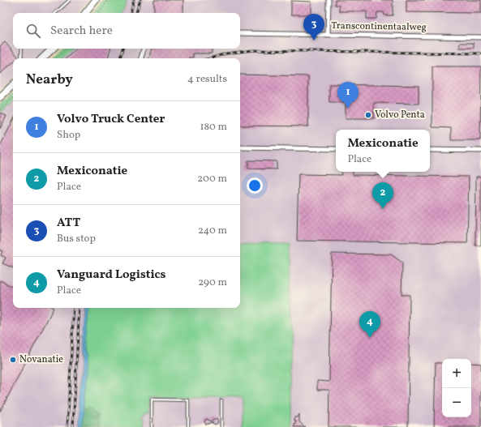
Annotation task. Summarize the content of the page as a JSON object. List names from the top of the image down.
{
  "streets": {
    "street": ["Transcontinentaalweg"]
  },
  "places": ["Volvo Penta", "Novanatie"],
  "page": {
    "search": "Search here",
    "pins": [
      "3",
      "1",
      "2",
      "4"
    ],
    "heading": ["Nearby", "4 results"],
    "list": [
      {
        "mark": "1",
        "name": "Volvo Truck Center",
        "note": "Shop",
        "value": "180 m"
      },
      {
        "mark": "2",
        "name": "Mexiconatie",
        "note": "Place",
        "value": "200 m"
      },
      {
        "mark": "3",
        "name": "ATT",
        "note": "Bus stop",
        "value": "240 m"
      },
      {
        "mark": "4",
        "name": "Vanguard Logistics",
        "note": "Place",
        "value": "290 m"
      }
    ],
    "popup": ["Mexiconatie", "Place"],
    "map_buttons": ["+", "−"]
  }
}
